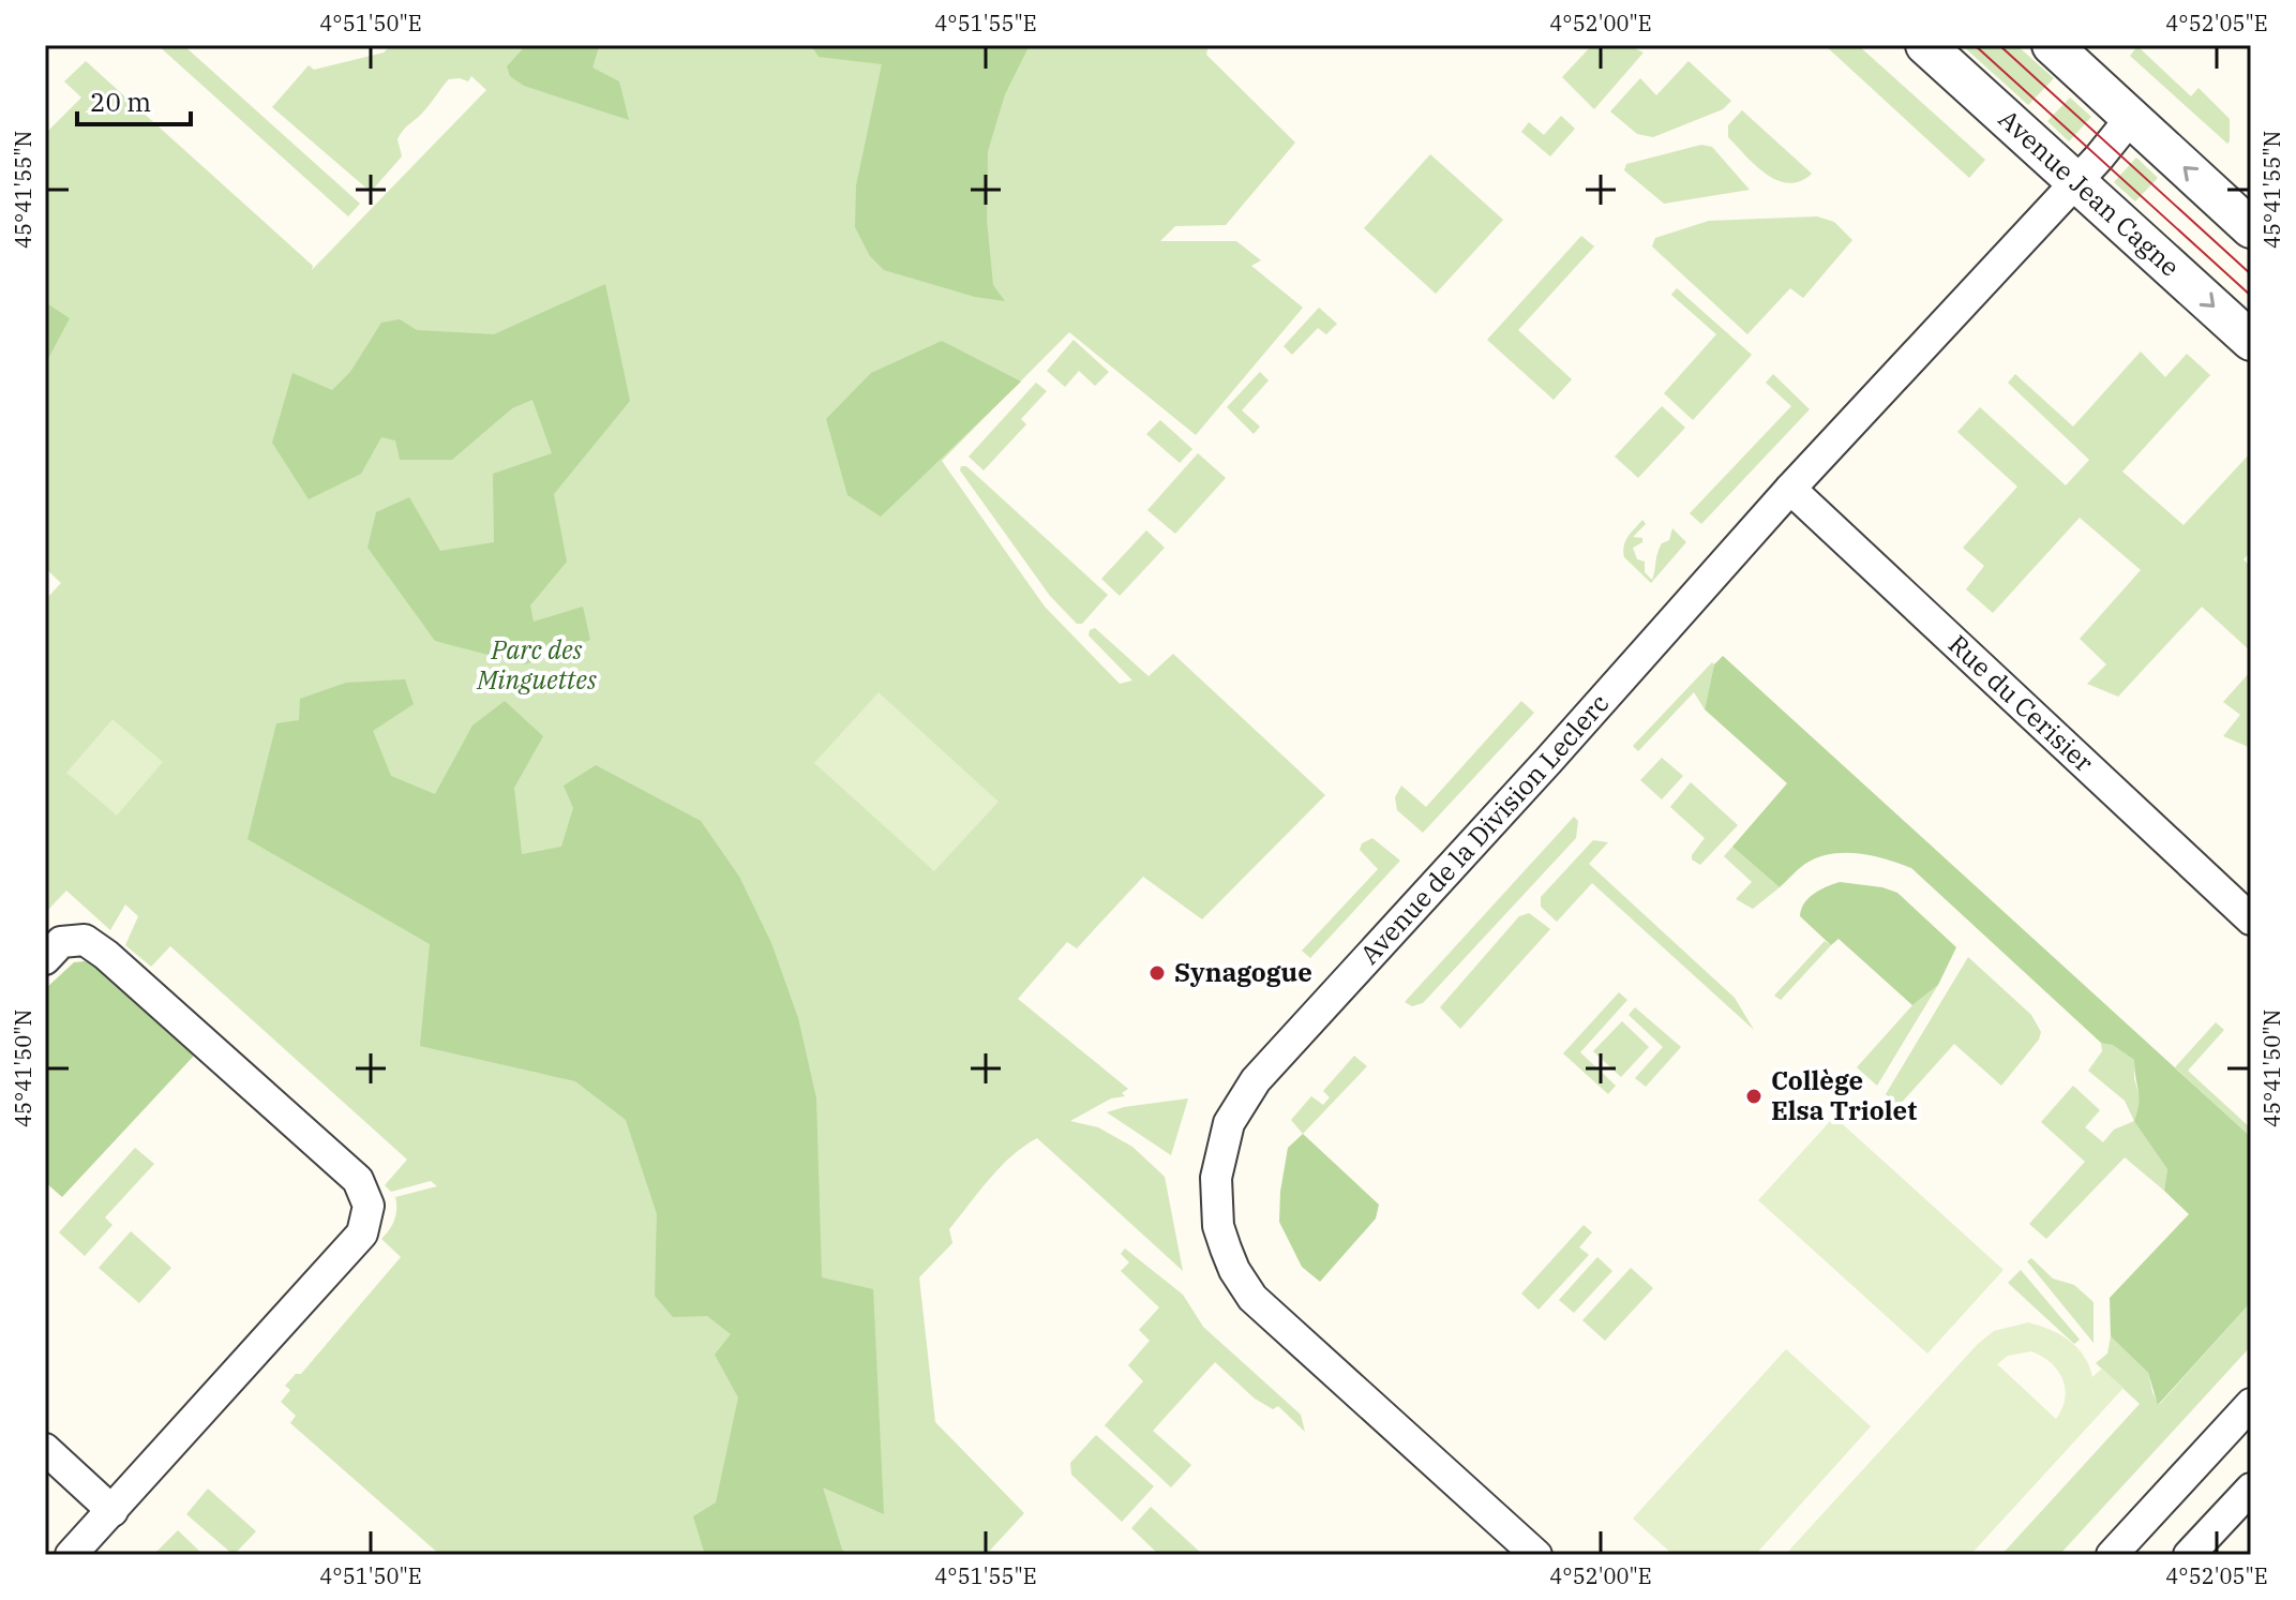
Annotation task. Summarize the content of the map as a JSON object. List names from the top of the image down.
{
  "streets": {
    "street": ["Avenue Jean Cagne", "Rue du Cerisier", "Avenue de la Division Leclerc"]
  },
  "crossings": [
    ["Avenue Jean Cagne", "Avenue de la Division Leclerc"],
    ["Rue du Cerisier", "Avenue de la Division Leclerc"]
  ],
  "parks": ["Parc des Minguettes"],
  "places": ["Synagogue", "Collège Elsa Triolet"],
  "scale_bar": "20 m",
  "coordinates": [
    "4°51'50\"E",
    "4°51'55\"E",
    "4°52'00\"E",
    "4°52'05\"E",
    "45°41'55\"N",
    "45°41'50\"N"
  ]
}
